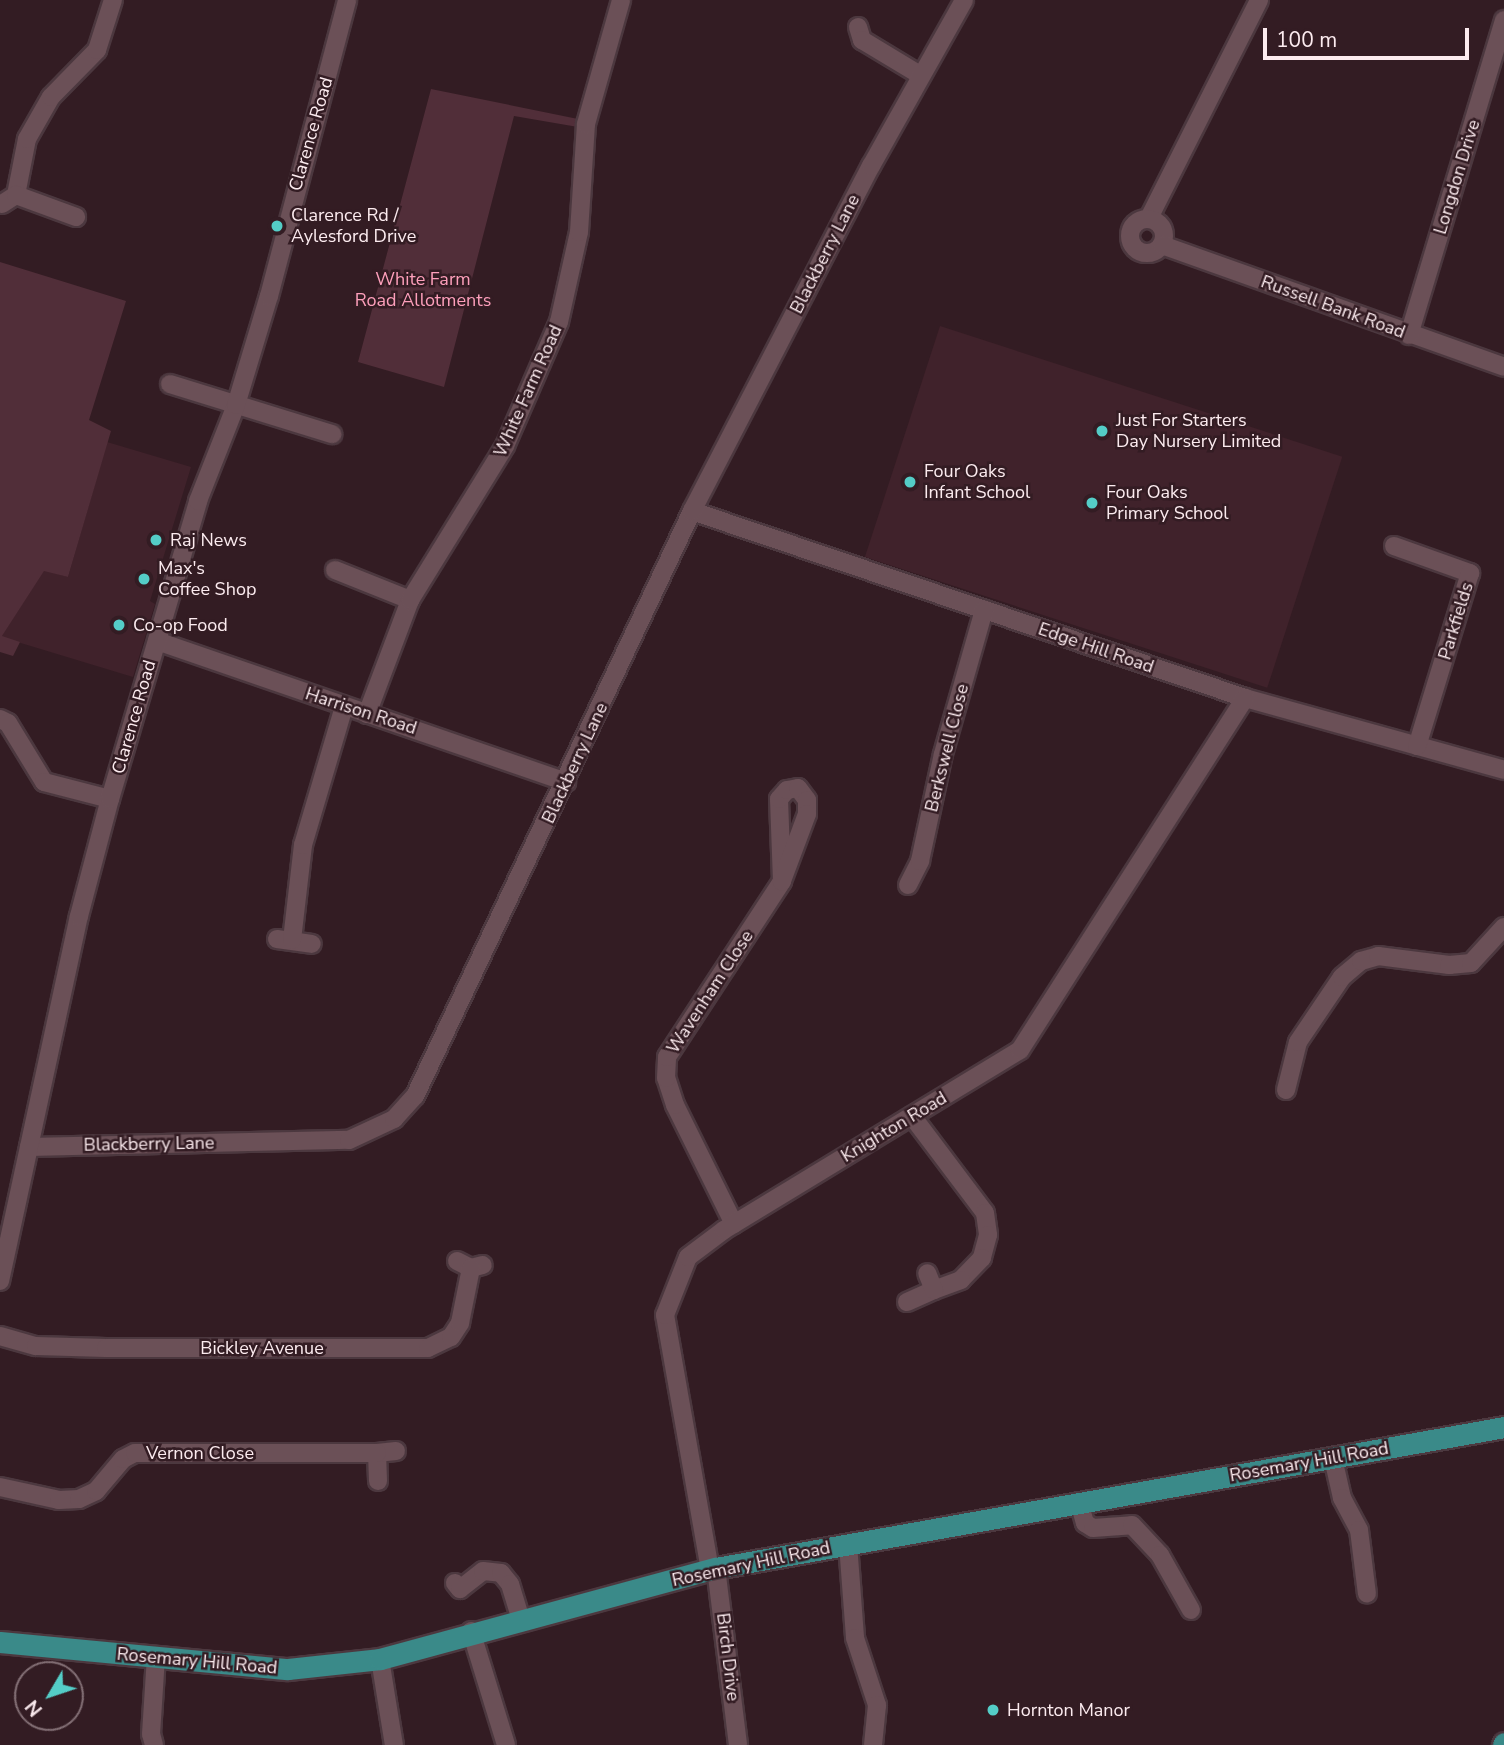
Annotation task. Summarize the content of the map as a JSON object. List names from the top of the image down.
{
  "streets": {
    "main road": ["Rosemary Hill Road"],
    "street": [
      "Clarence Road",
      "Longdon Drive",
      "Blackberry Lane",
      "Russell Bank Road",
      "White Farm Road",
      "Parkfields",
      "Edge Hill Road",
      "Harrison Road",
      "Berkswell Close",
      "Wavenham Close",
      "Knighton Road",
      "Bickley Avenue",
      "Vernon Close",
      "Birch Drive"
    ]
  },
  "crossings": [
    ["Clarence Road", "Blackberry Lane"],
    ["Clarence Road", "Harrison Road"],
    ["Longdon Drive", "Russell Bank Road"],
    ["Blackberry Lane", "Edge Hill Road"],
    ["Blackberry Lane", "Harrison Road"],
    ["White Farm Road", "Harrison Road"],
    ["Parkfields", "Edge Hill Road"],
    ["Edge Hill Road", "Berkswell Close"],
    ["Edge Hill Road", "Knighton Road"],
    ["Wavenham Close", "Knighton Road"],
    ["Knighton Road", "Rosemary Hill Road"],
    ["Knighton Road", "Birch Drive"],
    ["Rosemary Hill Road", "Birch Drive"]
  ],
  "parks": ["White Farm Road Allotments"],
  "places": [
    "Clarence Rd / Aylesford Drive",
    "Just For Starters Day Nursery Limited",
    "Four Oaks Infant School",
    "Four Oaks Primary School",
    "Raj News",
    "Max's Coffee Shop",
    "Co-op Food",
    "Hornton Manor"
  ],
  "scale_bar": "100 m",
  "north": "bottom left"
}
